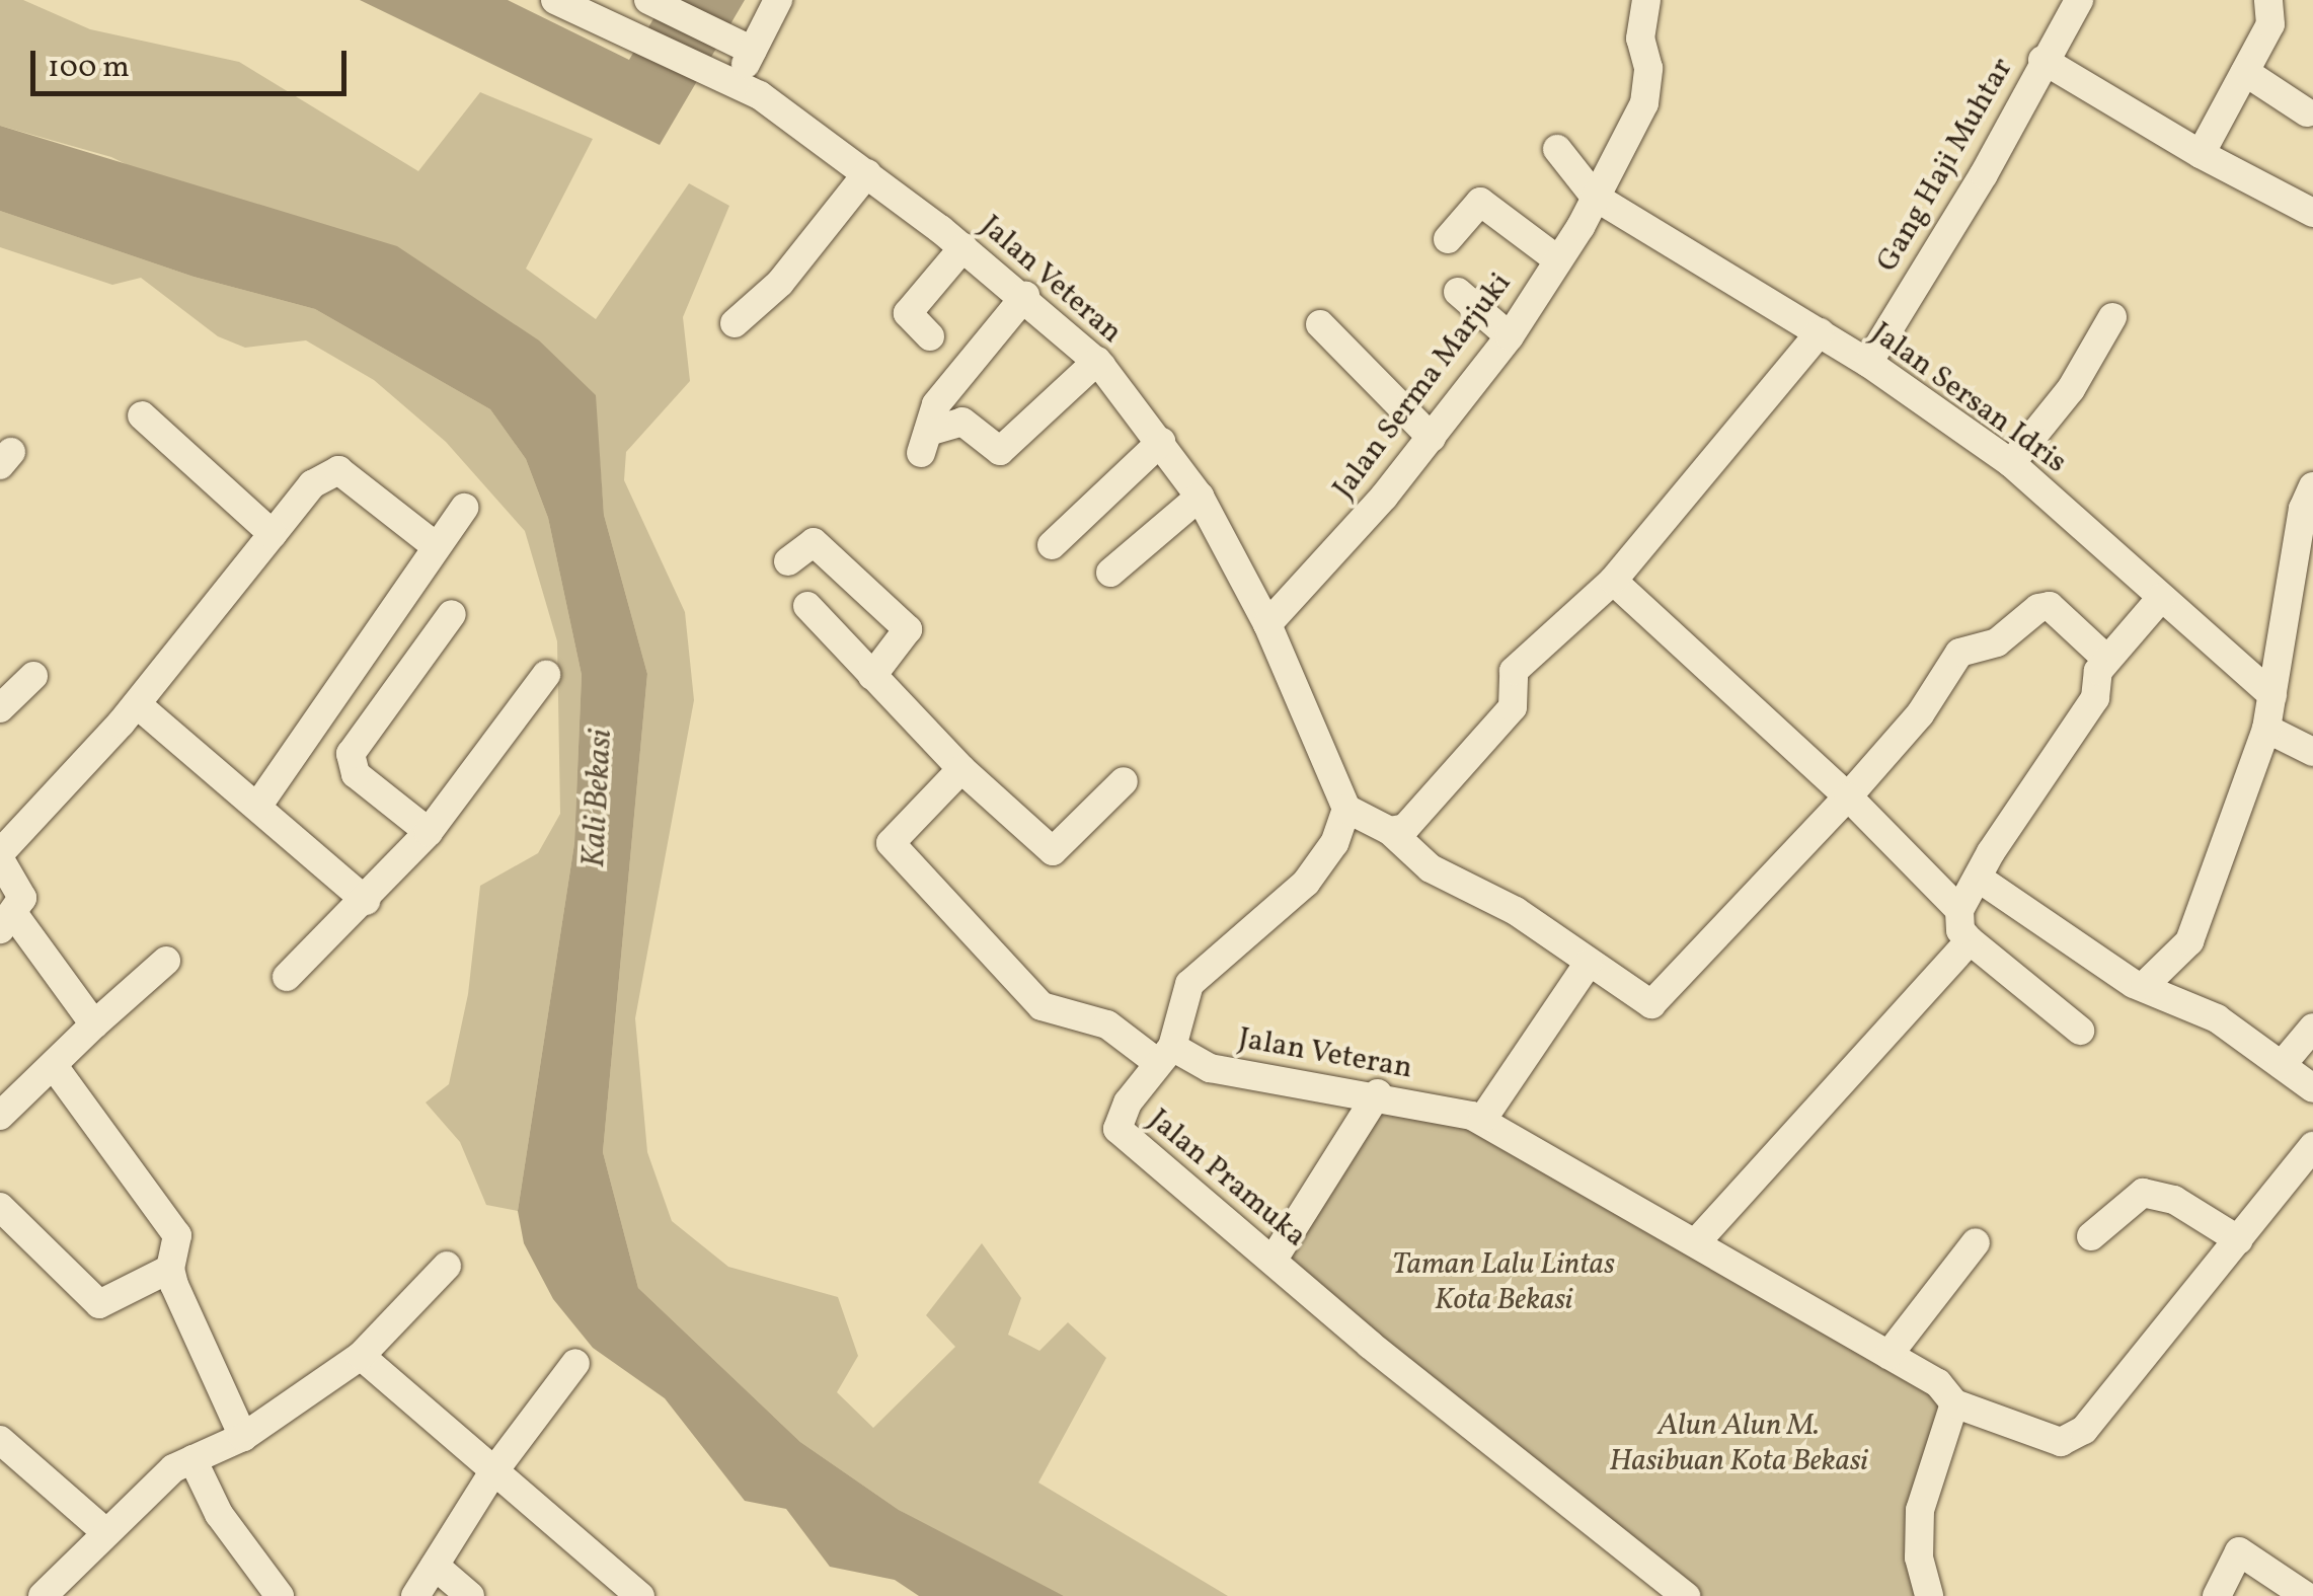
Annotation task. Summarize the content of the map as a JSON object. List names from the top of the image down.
{
  "streets": {
    "street": [
      "Gang Haji Muhtar",
      "Jalan Veteran",
      "Jalan Serma Marjuki",
      "Jalan Sersan Idris",
      "Jalan Pramuka"
    ]
  },
  "crossings": [
    ["Gang Haji Muhtar", "Jalan Sersan Idris"],
    ["Jalan Veteran", "Jalan Serma Marjuki"],
    ["Jalan Veteran", "Jalan Pramuka"],
    ["Jalan Serma Marjuki", "Jalan Sersan Idris"]
  ],
  "water": ["Kali Bekasi"],
  "parks": ["Taman Lalu Lintas Kota Bekasi", "Alun Alun M. Hasibuan Kota Bekasi"],
  "scale_bar": "100 m"
}
